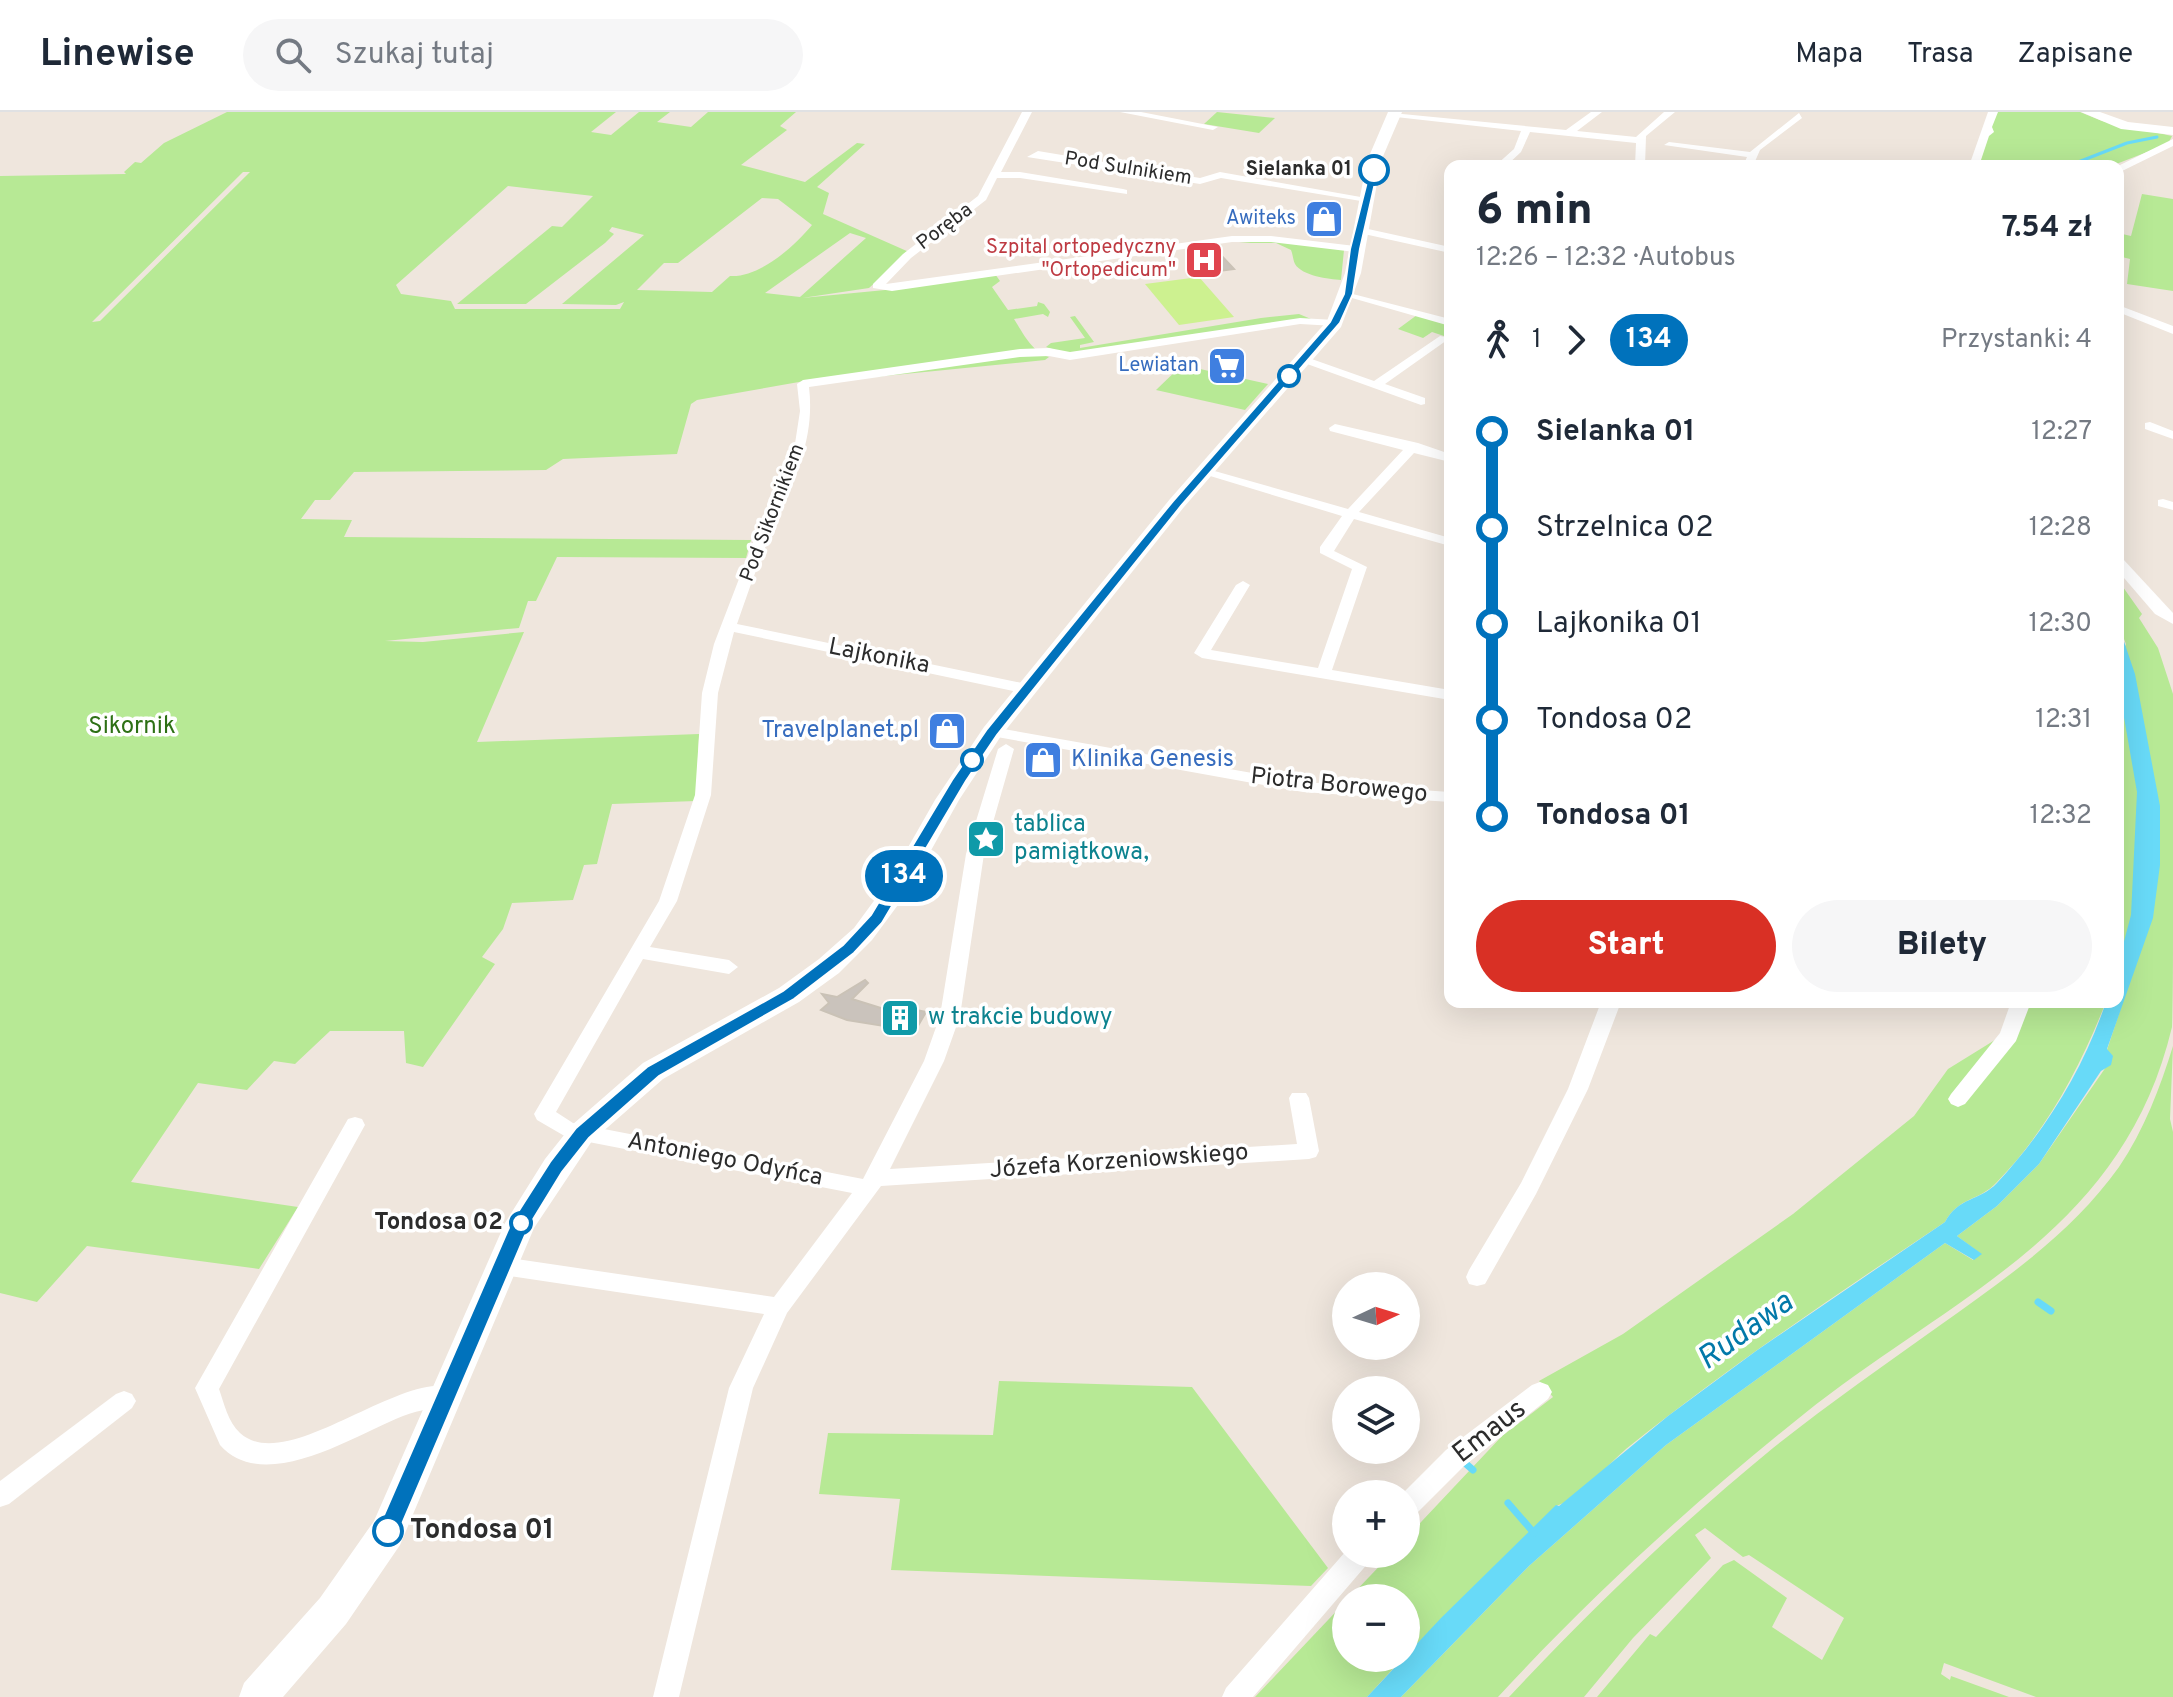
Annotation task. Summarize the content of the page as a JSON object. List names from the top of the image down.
{
  "streets": {
    "street": [
      "Pod Sulnikiem",
      "Poręba",
      "Pod Sikornikiem",
      "Lajkonika",
      "Piotra Borowego",
      "Antoniego Odyńca",
      "Józefa Korzeniowskiego",
      "Emaus"
    ]
  },
  "crossings": [
    ["Pod Sikornikiem", "Lajkonika"],
    ["Pod Sikornikiem", "Antoniego Odyńca"],
    ["Antoniego Odyńca", "Józefa Korzeniowskiego"]
  ],
  "water": ["Rudawa"],
  "parks": ["Sikornik"],
  "places": {
    "other": ["Sielanka 01", "Tondosa 02", "Tondosa 01"],
    "shop": ["Awiteks", "Travelplanet.pl", "Klinika Genesis"],
    "hospital": ["Szpital ortopedyczny \"Ortopedicum\""],
    "supermarket": ["Lewiatan"],
    "place": ["tablica pamiątkowa,"],
    "building": ["w trakcie budowy"]
  },
  "lines": ["bus line 134"],
  "north": "right",
  "page": {
    "header": "Linewise",
    "search": "Szukaj tutaj",
    "nav": ["Mapa", "Trasa", "Zapisane"],
    "on_map": "134",
    "heading": ["6 min", "12:26 – 12:32 · Autobus", "7.54 zł"],
    "legs": ["1", "134", "Przystanki: 4"],
    "list": [
      {
        "name": "Sielanka 01",
        "value": "12:27"
      },
      {
        "name": "Strzelnica 02",
        "value": "12:28"
      },
      {
        "name": "Lajkonika 01",
        "value": "12:30"
      },
      {
        "name": "Tondosa 02",
        "value": "12:31"
      },
      {
        "name": "Tondosa 01",
        "value": "12:32"
      }
    ],
    "buttons": ["Start", "Bilety"],
    "map_buttons": ["+", "−"]
  }
}
